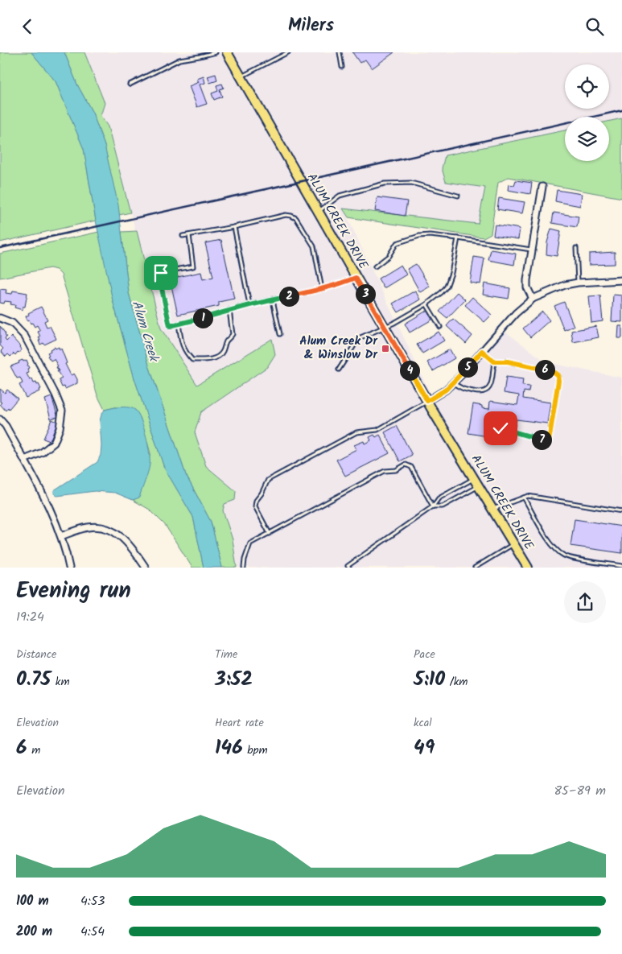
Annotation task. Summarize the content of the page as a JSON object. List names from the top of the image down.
{
  "streets": {
    "main road": ["ALUM CREEK DRIVE"]
  },
  "water": ["Alum Creek"],
  "places": {
    "transit": ["Alum Creek Dr & Winslow Dr"]
  },
  "page": {
    "header": "Milers",
    "pins": [
      "3",
      "2",
      "1",
      "5",
      "6",
      "4",
      "7"
    ],
    "heading": ["Evening run", "19:24"],
    "stats": [
      ["Distance", "0.75 km"],
      ["Time", "3:52"],
      ["Pace", "5:10 /km"],
      ["Elevation", "6 m"],
      ["Heart rate", "146 bpm"],
      ["kcal", "49"]
    ],
    "chart": ["Elevation", "85–89 m"],
    "list": [
      {
        "name": "100 m",
        "note": "4:53"
      },
      {
        "name": "200 m",
        "note": "4:54"
      }
    ]
  }
}
